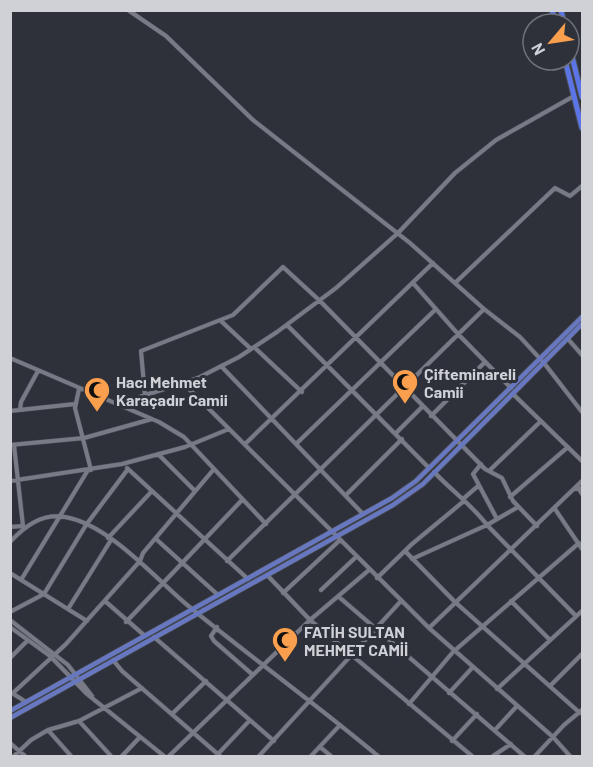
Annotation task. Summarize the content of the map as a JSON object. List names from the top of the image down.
{
  "places": {
    "mosque": ["Çifteminareli Camii", "Hacı Mehmet Karaçadır Camii", "FATİH SULTAN MEHMET CAMİİ"]
  },
  "north": "bottom left"
}
